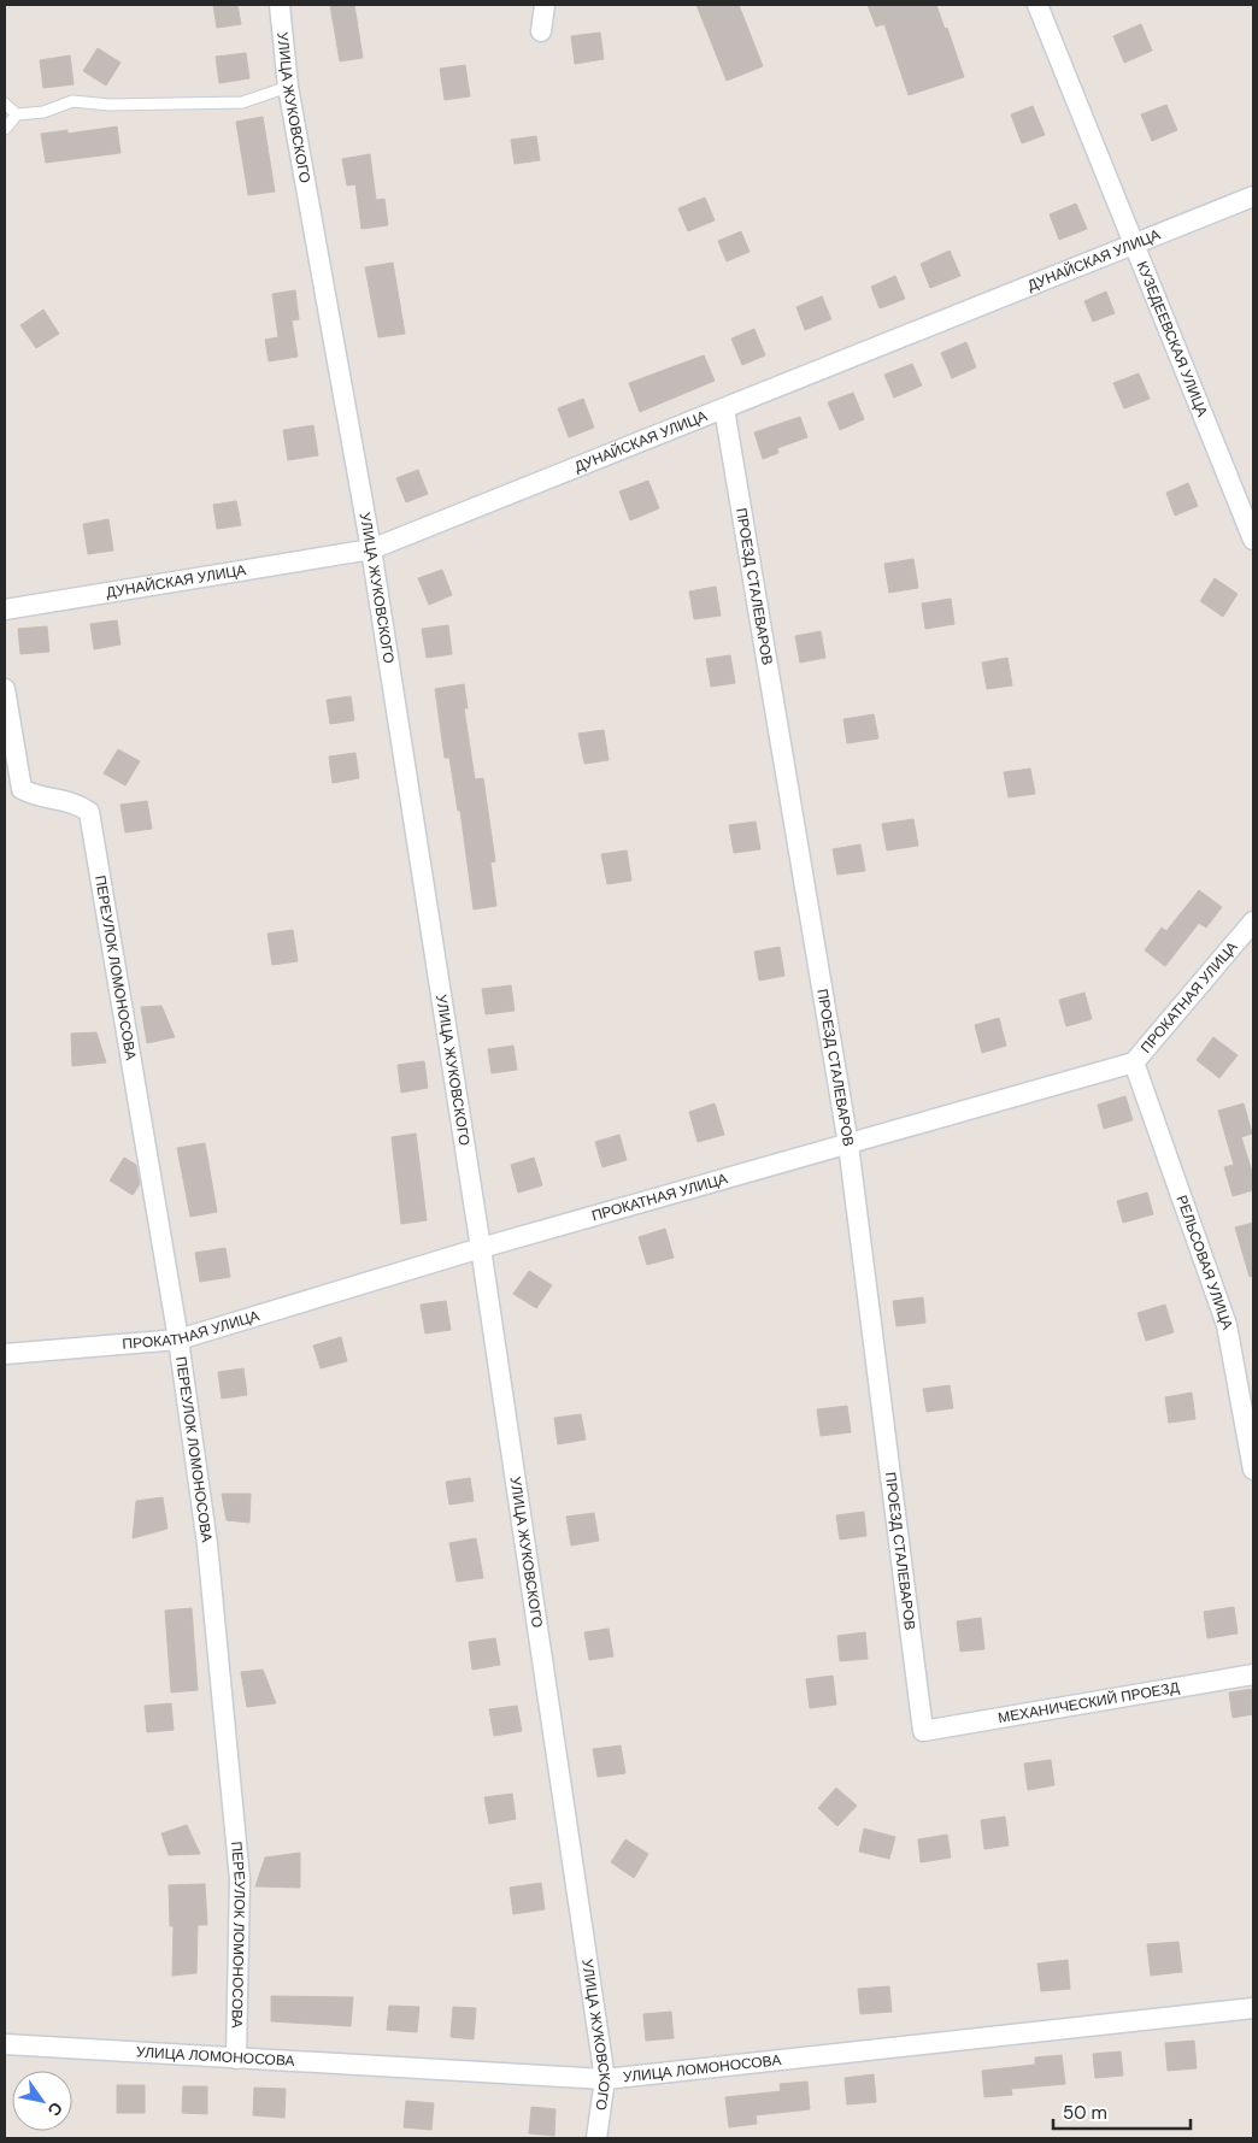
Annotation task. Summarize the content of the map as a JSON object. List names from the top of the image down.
{
  "streets": {
    "street": [
      "УЛИЦА ЖУКОВСКОГО",
      "ДУНАЙСКАЯ УЛИЦА",
      "КУЗЕДЕЕВСКАЯ УЛИЦА",
      "ПРОЕЗД СТАЛЕВАРОВ",
      "ПЕРЕУЛОК ЛОМОНОСОВА",
      "ПРОКАТНАЯ УЛИЦА",
      "РЕЛЬСОВАЯ УЛИЦА",
      "МЕХАНИЧЕСКИЙ ПРОЕЗД",
      "УЛИЦА ЛОМОНОСОВА"
    ]
  },
  "crossings": [
    ["УЛИЦА ЖУКОВСКОГО", "ДУНАЙСКАЯ УЛИЦА"],
    ["УЛИЦА ЖУКОВСКОГО", "ПРОКАТНАЯ УЛИЦА"],
    ["УЛИЦА ЖУКОВСКОГО", "УЛИЦА ЛОМОНОСОВА"],
    ["ДУНАЙСКАЯ УЛИЦА", "КУЗЕДЕЕВСКАЯ УЛИЦА"],
    ["ДУНАЙСКАЯ УЛИЦА", "ПРОЕЗД СТАЛЕВАРОВ"],
    ["ПРОЕЗД СТАЛЕВАРОВ", "ПРОКАТНАЯ УЛИЦА"],
    ["ПРОЕЗД СТАЛЕВАРОВ", "МЕХАНИЧЕСКИЙ ПРОЕЗД"],
    ["ПЕРЕУЛОК ЛОМОНОСОВА", "ПРОКАТНАЯ УЛИЦА"],
    ["ПЕРЕУЛОК ЛОМОНОСОВА", "УЛИЦА ЛОМОНОСОВА"],
    ["ПРОКАТНАЯ УЛИЦА", "РЕЛЬСОВАЯ УЛИЦА"]
  ],
  "scale_bar": "50 m",
  "north": "bottom right"
}
